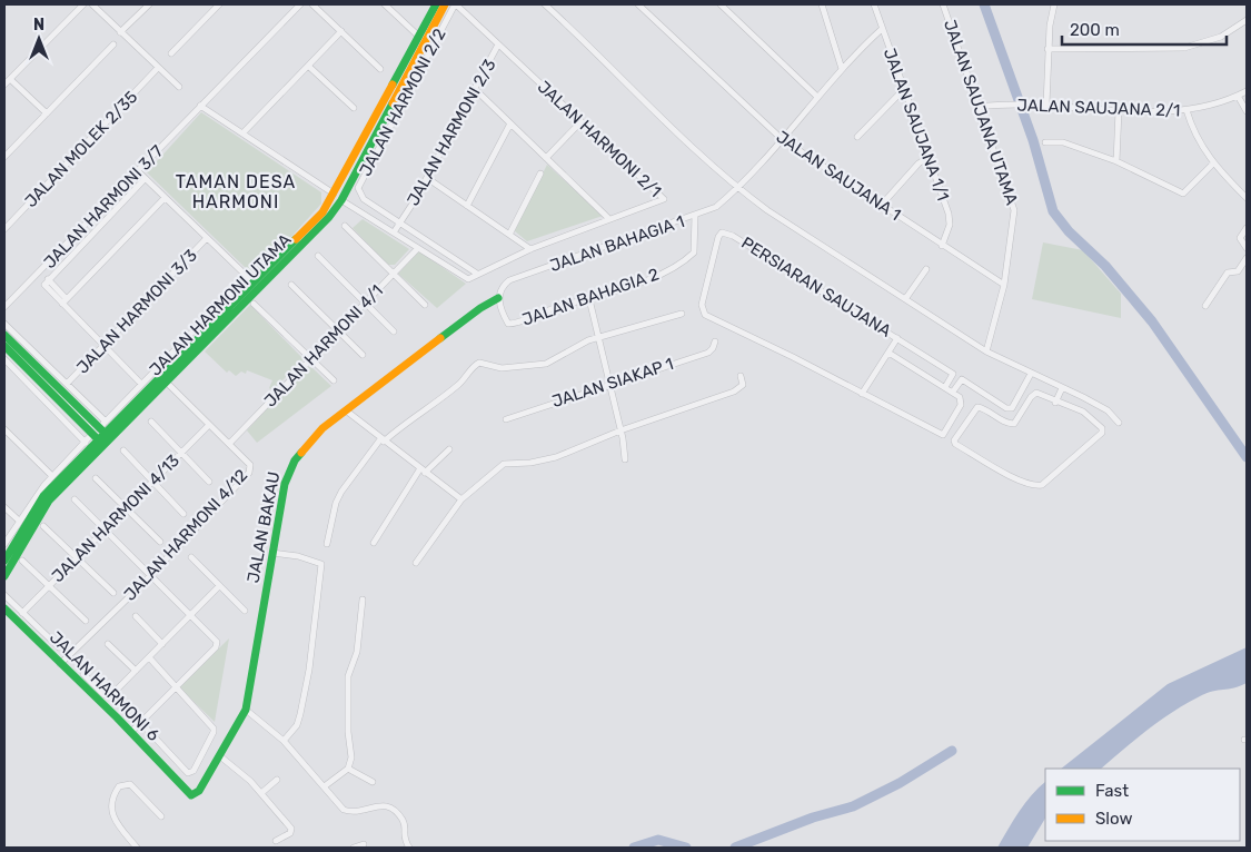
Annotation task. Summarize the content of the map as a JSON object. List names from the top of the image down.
{
  "streets": {
    "main road": ["JALAN HARMONI UTAMA", "JALAN BAKAU", "JALAN HARMONI 6"],
    "street": [
      "JALAN HARMONI 2/2",
      "JALAN SAUJANA 2/1",
      "JALAN SAUJANA UTAMA",
      "JALAN SAUJANA 1/1",
      "JALAN HARMONI 2/3",
      "JALAN HARMONI 2/1",
      "JALAN MOLEK 2/35",
      "JALAN SAUJANA 1",
      "JALAN HARMONI 3/7",
      "JALAN BAHAGIA 1",
      "PERSIARAN SAUJANA",
      "JALAN BAHAGIA 2",
      "JALAN HARMONI 3/3",
      "JALAN HARMONI 4/1",
      "JALAN SIAKAP 1",
      "JALAN HARMONI 4/13",
      "JALAN HARMONI 4/12"
    ]
  },
  "crossings": [
    ["JALAN HARMONI 2/2", "JALAN HARMONI 2/3"],
    ["JALAN HARMONI 2/2", "JALAN HARMONI 2/1"],
    ["JALAN SAUJANA 2/1", "JALAN SAUJANA UTAMA"],
    ["JALAN SAUJANA UTAMA", "JALAN SAUJANA 1"],
    ["JALAN SAUJANA 1/1", "JALAN SAUJANA 1"],
    ["JALAN SAUJANA 1/1", "JALAN BAHAGIA 1"],
    ["JALAN HARMONI 2/3", "JALAN HARMONI 2/1"],
    ["JALAN SAUJANA 1", "JALAN BAHAGIA 1"],
    ["JALAN BAHAGIA 1", "JALAN BAHAGIA 2"],
    ["JALAN BAHAGIA 1", "JALAN BAKAU"],
    ["JALAN BAHAGIA 2", "JALAN BAKAU"],
    ["JALAN HARMONI UTAMA", "JALAN HARMONI 4/12"],
    ["JALAN HARMONI 4/1", "JALAN HARMONI 4/12"],
    ["JALAN HARMONI 4/13", "JALAN HARMONI 4/12"],
    ["JALAN BAKAU", "JALAN HARMONI 6"],
    ["JALAN HARMONI 4/12", "JALAN HARMONI 6"]
  ],
  "districts": ["TAMAN DESA HARMONI"],
  "legend": ["Fast", "Slow"],
  "scale_bar": "200 m",
  "north": "top"
}
